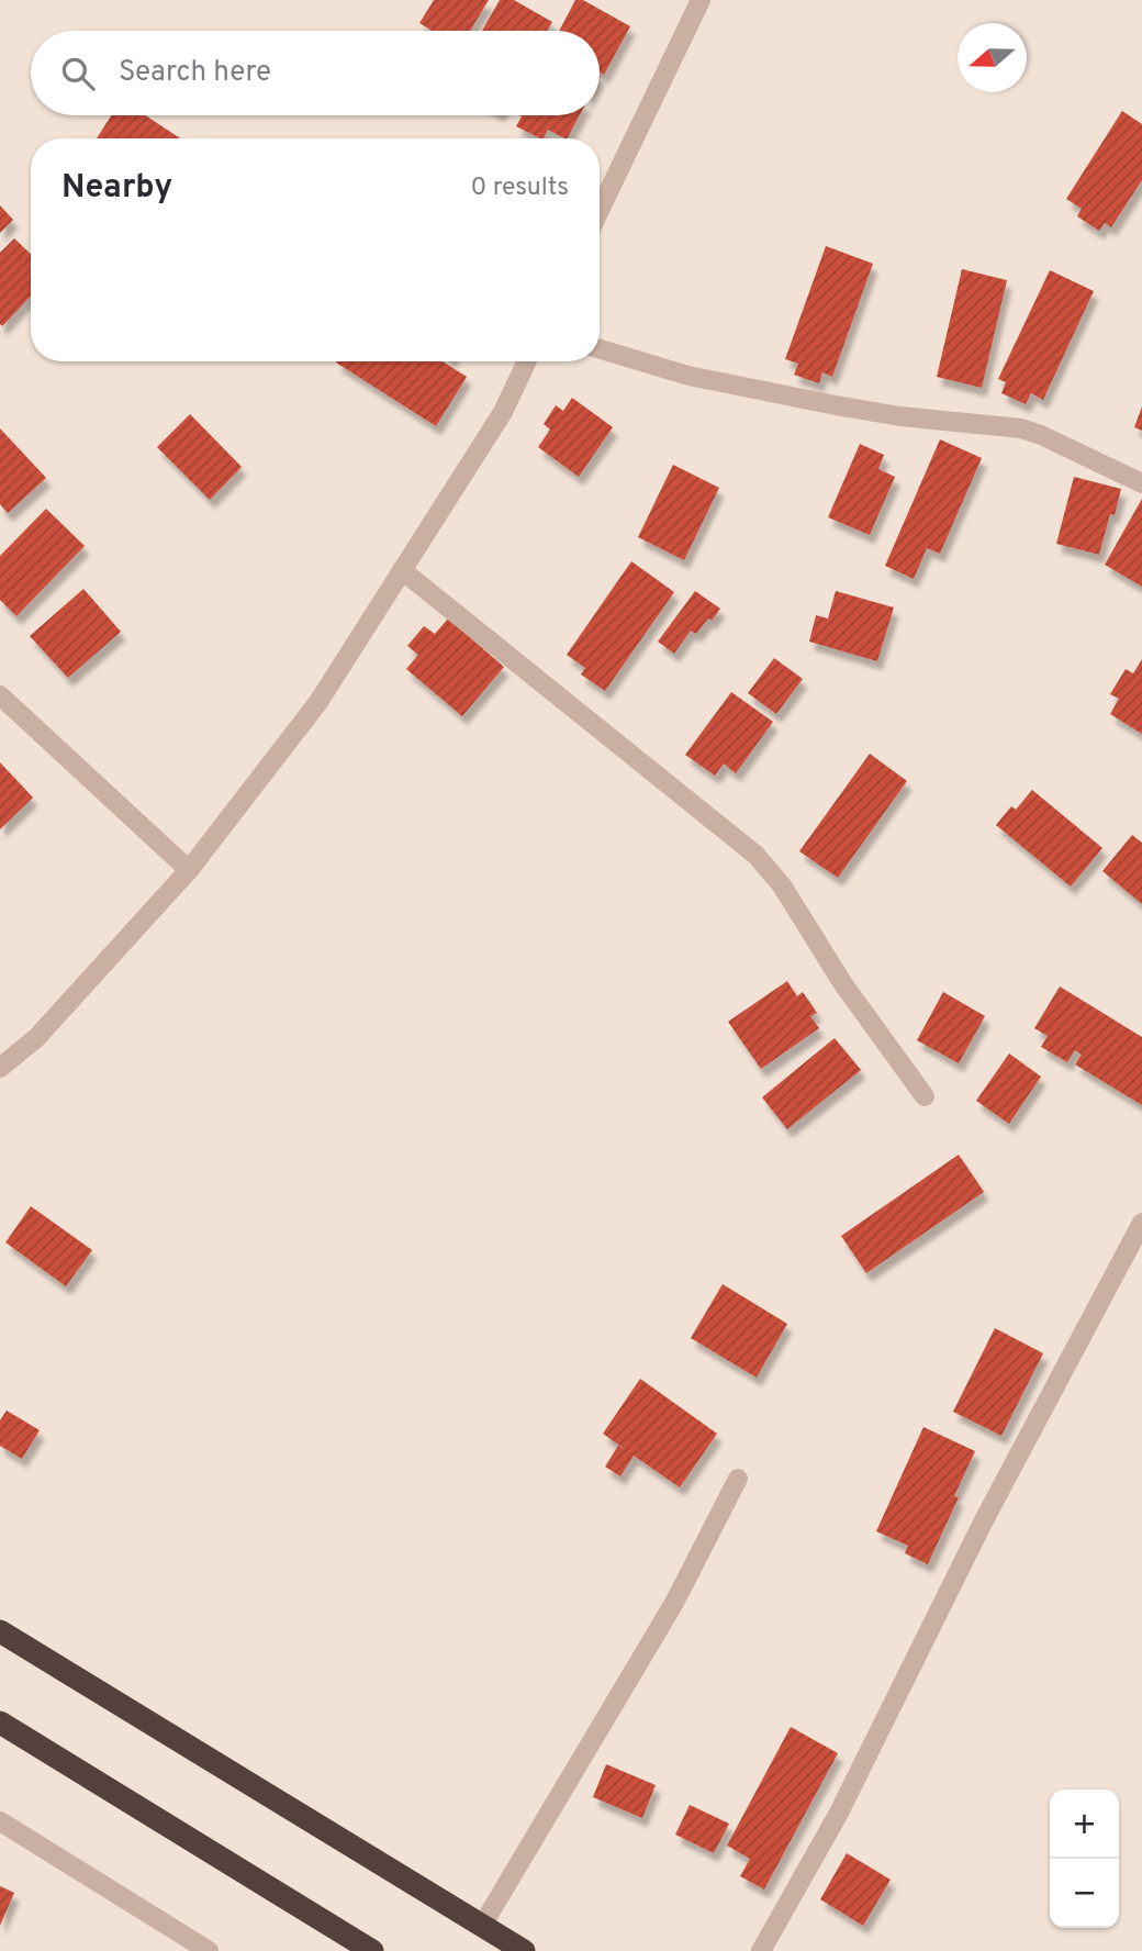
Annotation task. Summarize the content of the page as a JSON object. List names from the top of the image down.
{
  "north": "left",
  "page": {
    "search": "Search here",
    "heading": ["Nearby", "0 results"],
    "map_buttons": ["+", "−"]
  }
}
